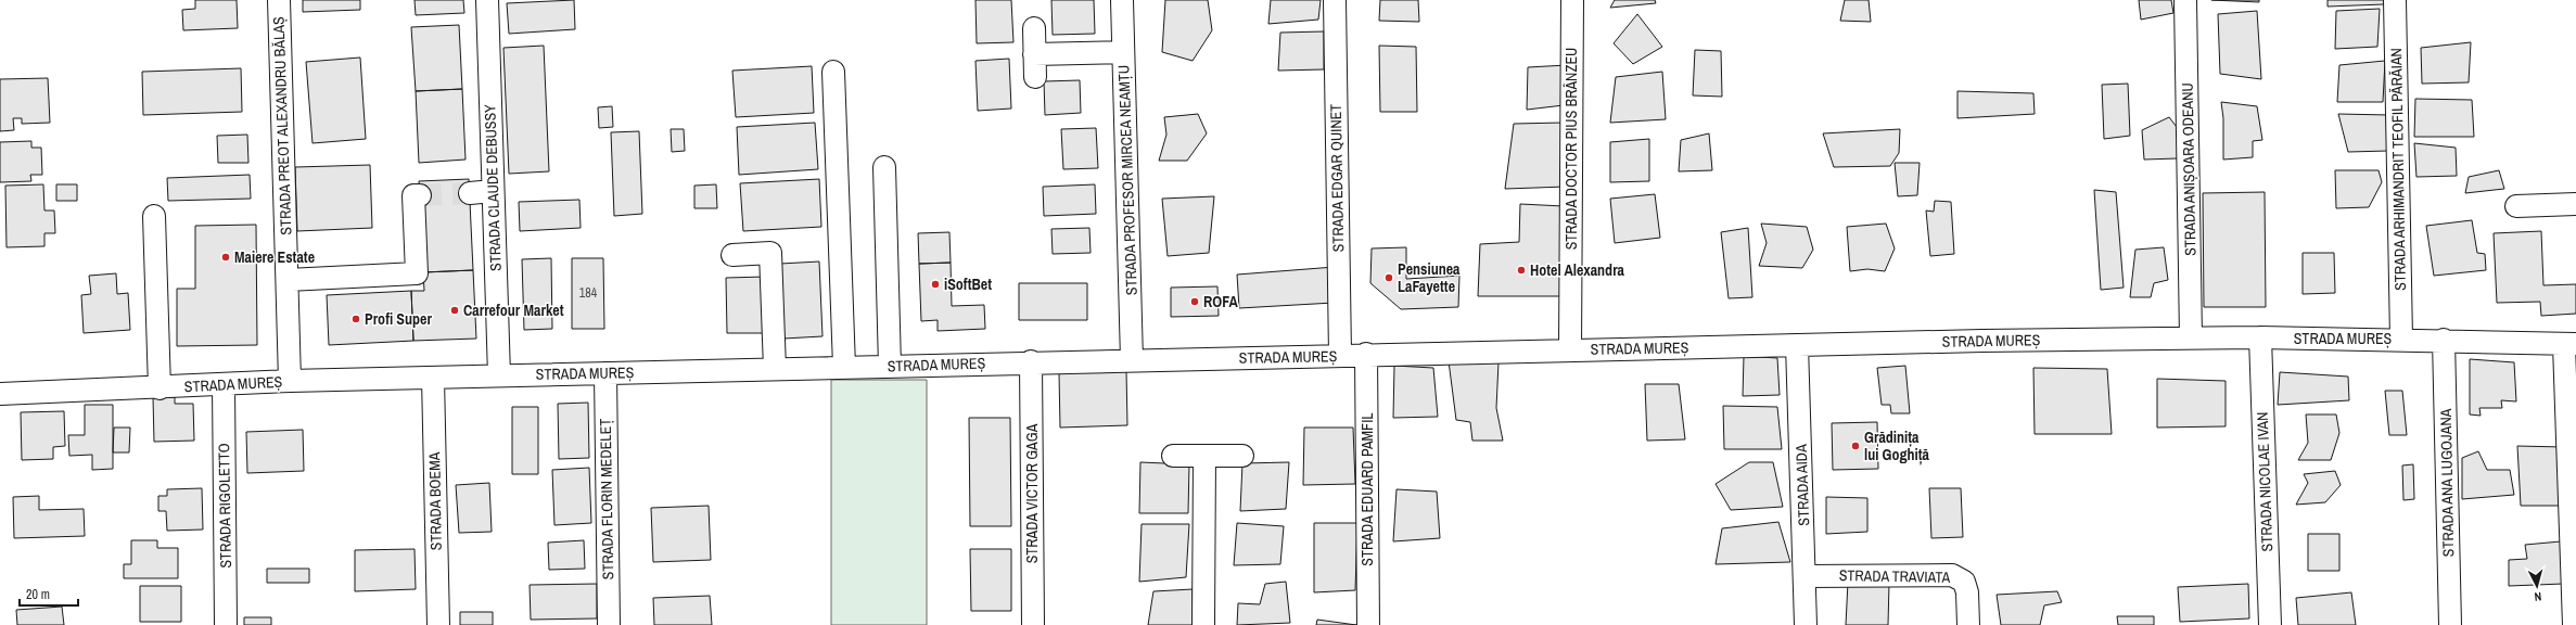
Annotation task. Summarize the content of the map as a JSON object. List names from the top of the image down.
{
  "streets": {
    "street": [
      "STRADA PREOT ALEXANDRU BĂLAȘ",
      "STRADA DOCTOR PIUS BRÂNZEU",
      "STRADA ANIȘOARA ODEANU",
      "STRADA ARHIMANDRIT TEOFIL PĂRĂIAN",
      "STRADA EDGAR QUINET",
      "STRADA PROFESOR MIRCEA NEAMȚU",
      "STRADA CLAUDE DEBUSSY",
      "STRADA MUREȘ",
      "STRADA NICOLAE IVAN",
      "STRADA ANA LUGOJANA",
      "STRADA AIDA",
      "STRADA EDUARD PAMFIL",
      "STRADA VICTOR GAGA",
      "STRADA FLORIN MEDELEȚ",
      "STRADA BOEMA",
      "STRADA RIGOLETTO",
      "STRADA TRAVIATA"
    ]
  },
  "crossings": [
    ["STRADA PREOT ALEXANDRU BĂLAȘ", "STRADA MUREȘ"],
    ["STRADA DOCTOR PIUS BRÂNZEU", "STRADA MUREȘ"],
    ["STRADA ANIȘOARA ODEANU", "STRADA MUREȘ"],
    ["STRADA ARHIMANDRIT TEOFIL PĂRĂIAN", "STRADA MUREȘ"],
    ["STRADA EDGAR QUINET", "STRADA MUREȘ"],
    ["STRADA PROFESOR MIRCEA NEAMȚU", "STRADA MUREȘ"],
    ["STRADA CLAUDE DEBUSSY", "STRADA MUREȘ"],
    ["STRADA MUREȘ", "STRADA NICOLAE IVAN"],
    ["STRADA MUREȘ", "STRADA ANA LUGOJANA"],
    ["STRADA MUREȘ", "STRADA AIDA"],
    ["STRADA MUREȘ", "STRADA EDUARD PAMFIL"],
    ["STRADA MUREȘ", "STRADA VICTOR GAGA"],
    ["STRADA MUREȘ", "STRADA FLORIN MEDELEȚ"],
    ["STRADA MUREȘ", "STRADA BOEMA"],
    ["STRADA MUREȘ", "STRADA RIGOLETTO"],
    ["STRADA AIDA", "STRADA TRAVIATA"]
  ],
  "places": [
    "Maiere Estate",
    "Hotel Alexandra",
    "Pensiunea LaFayette",
    "iSoftBet",
    "ROFA",
    "Carrefour Market",
    "Profi Super",
    "Grădinița lui Goghiță"
  ],
  "house_numbers": ["184"],
  "scale_bar": "20 m",
  "north": "bottom"
}
